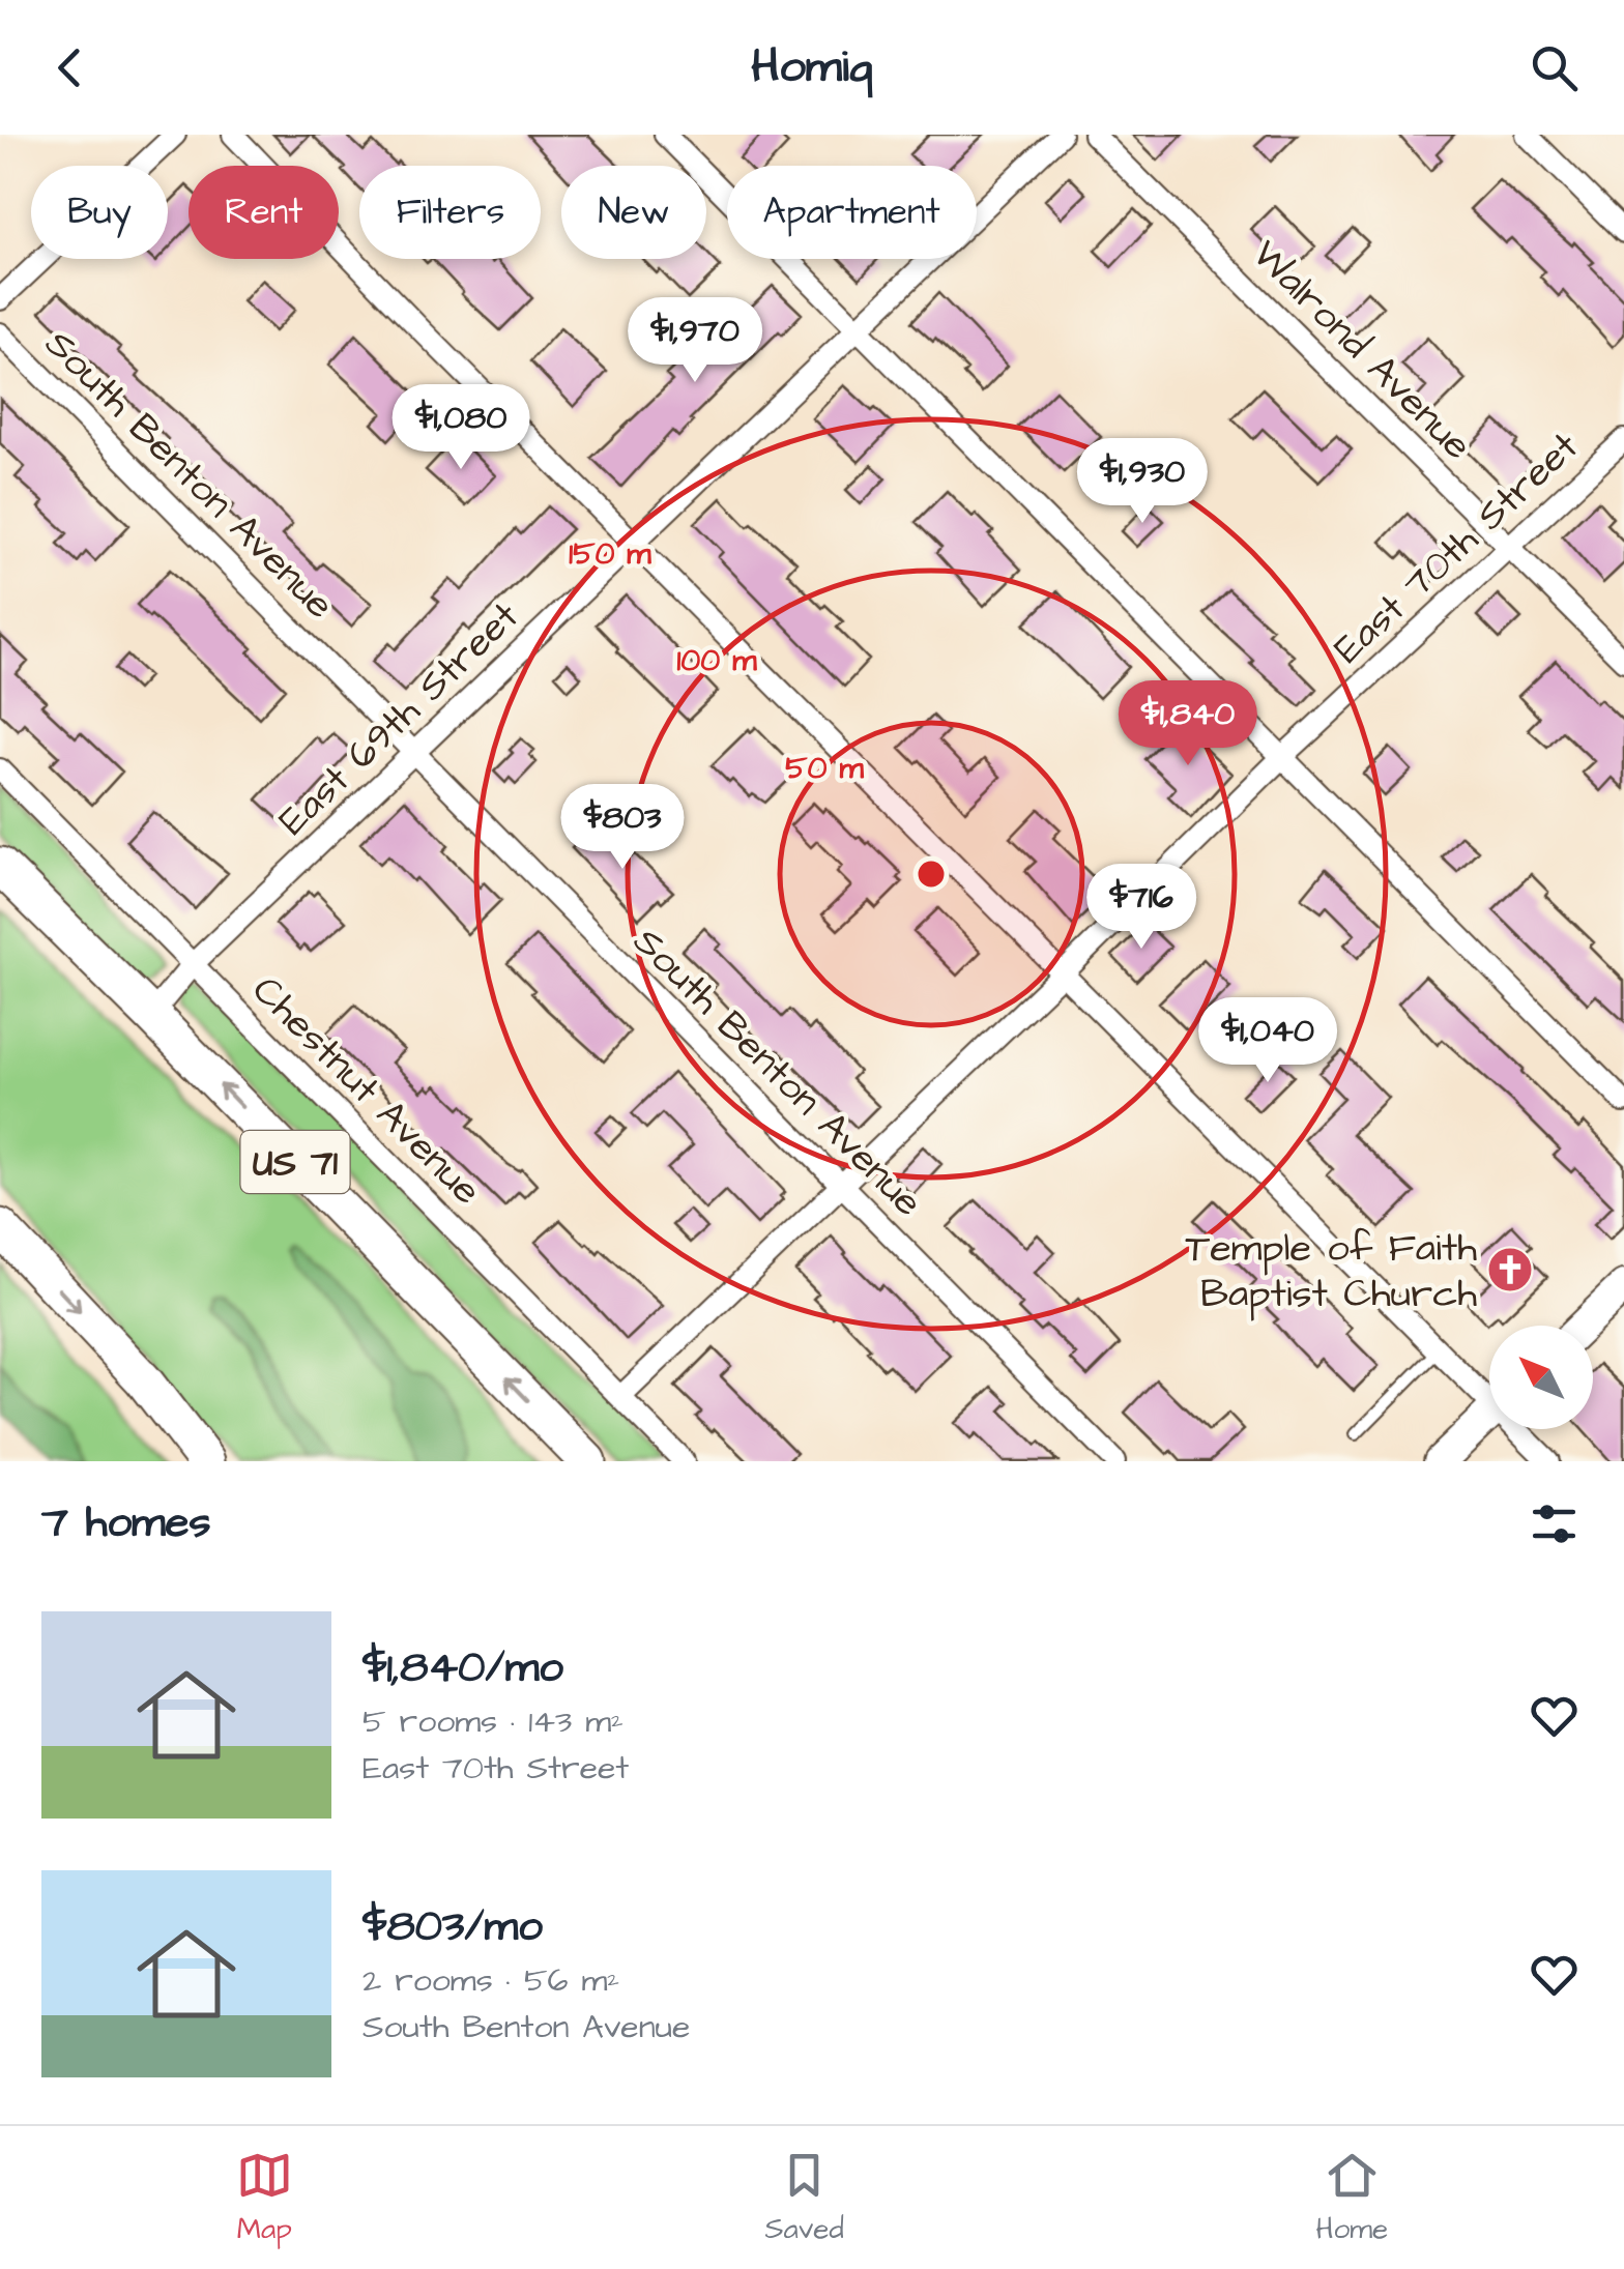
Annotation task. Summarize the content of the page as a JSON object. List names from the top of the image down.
{
  "streets": {
    "highway": ["US 71"],
    "street": [
      "Walrond Avenue",
      "South Benton Avenue",
      "East 70th Street",
      "East 69th Street",
      "Chestnut Avenue"
    ]
  },
  "crossings": [
    ["Walrond Avenue", "East 70th Street"],
    ["South Benton Avenue", "East 70th Street"],
    ["South Benton Avenue", "East 69th Street"],
    ["East 70th Street", "Chestnut Avenue"],
    ["East 69th Street", "Chestnut Avenue"],
    ["East 69th Street", "US 71"]
  ],
  "places": {
    "church": ["Temple of Faith Baptist Church"]
  },
  "north": "top left",
  "page": {
    "header": "Homiq",
    "chip": [
      "Buy",
      "Rent",
      "Filters",
      "New",
      "Apartment"
    ],
    "price": [
      "$1,970",
      "$1,080",
      "$1,930",
      "$1,840",
      "$803",
      "$716",
      "$1,040"
    ],
    "heading": "7 homes",
    "list": [
      {
        "name": "$1,840/mo",
        "note": "5 rooms · 143 m² · East 70th Street"
      },
      {
        "name": "$803/mo",
        "note": "2 rooms · 56 m² · South Benton Avenue"
      }
    ],
    "tabs": ["Map", "Saved", "Home"]
  },
  "rings": ["150 m", "100 m", "50 m"]
}
